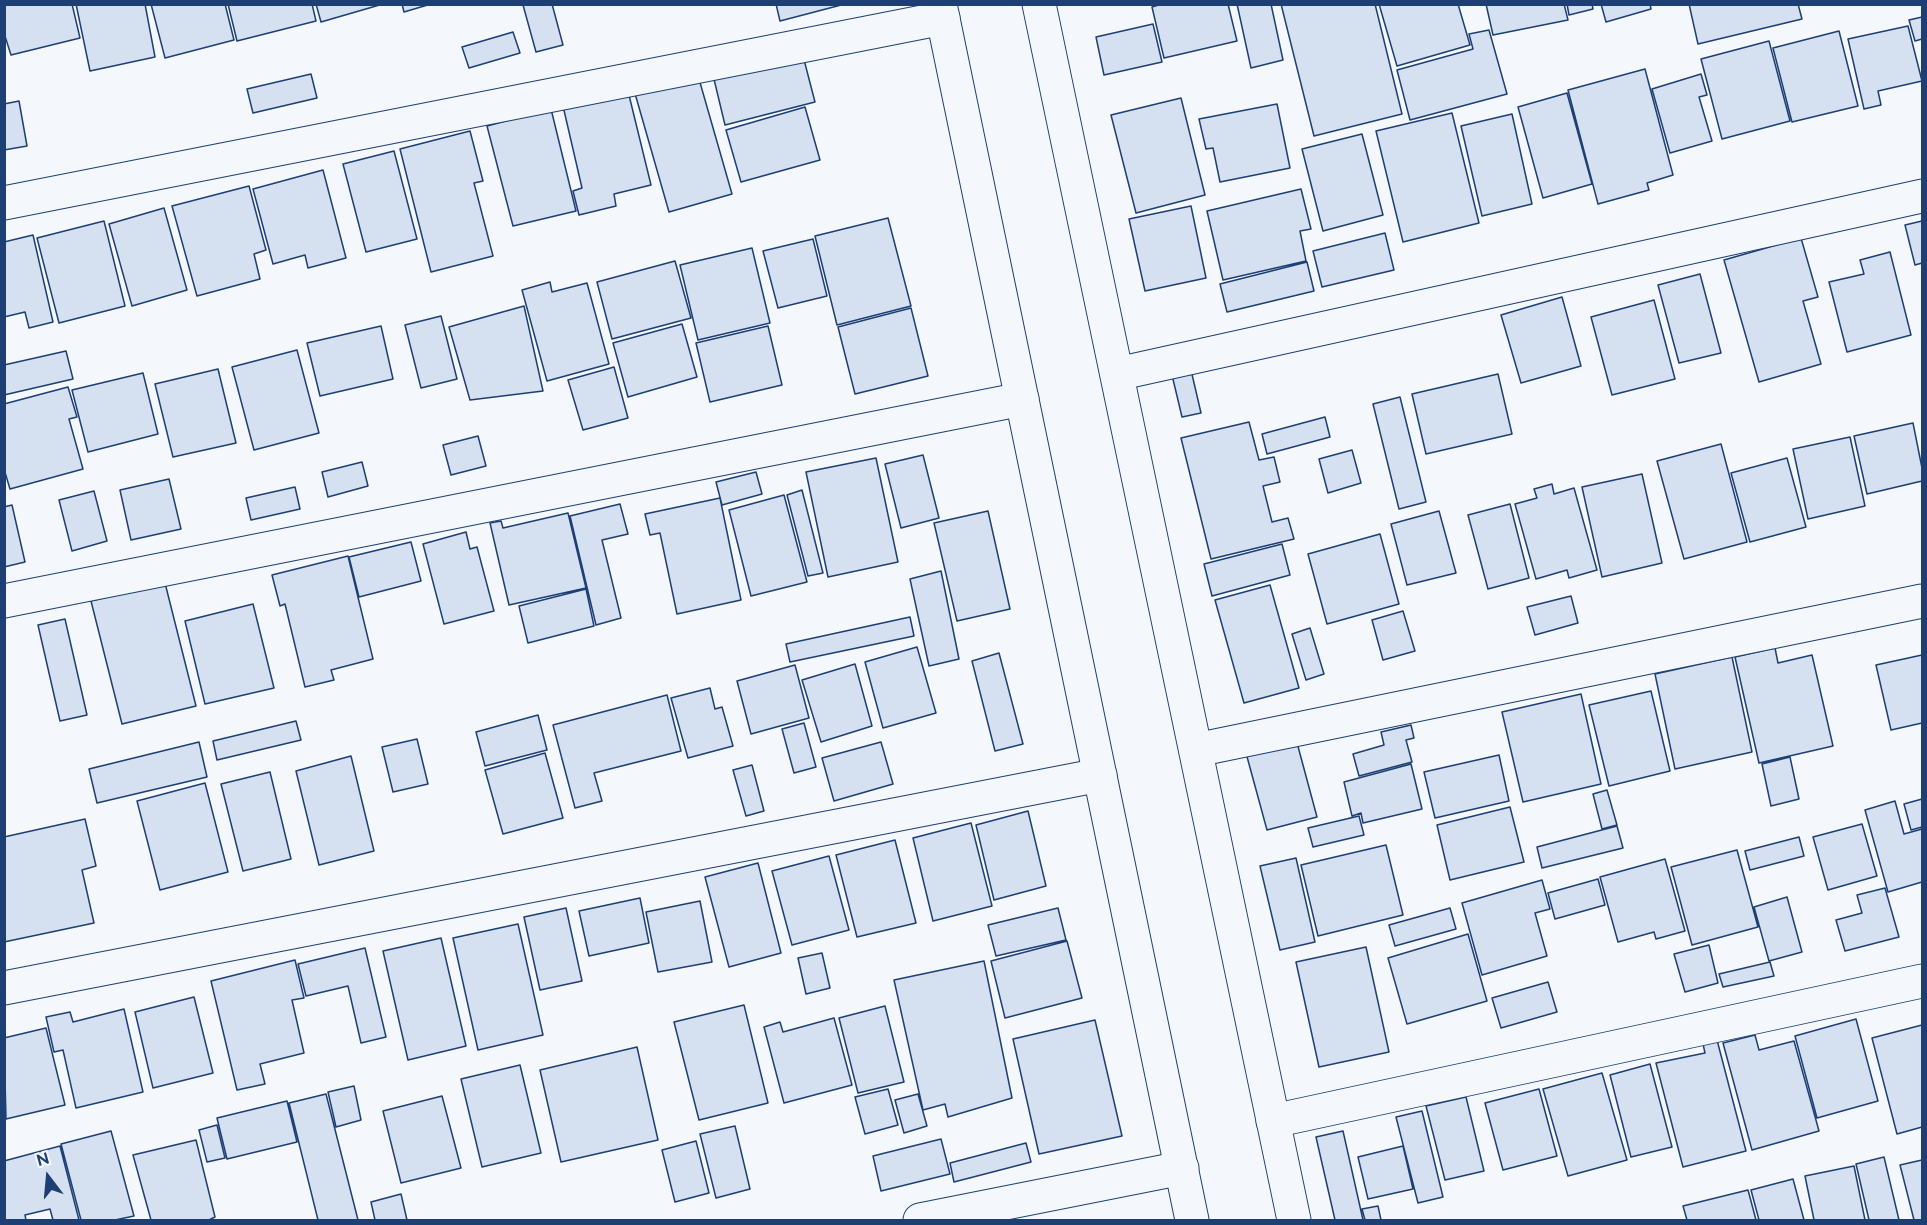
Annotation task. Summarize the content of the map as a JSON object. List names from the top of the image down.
{
  "north": "top"
}
